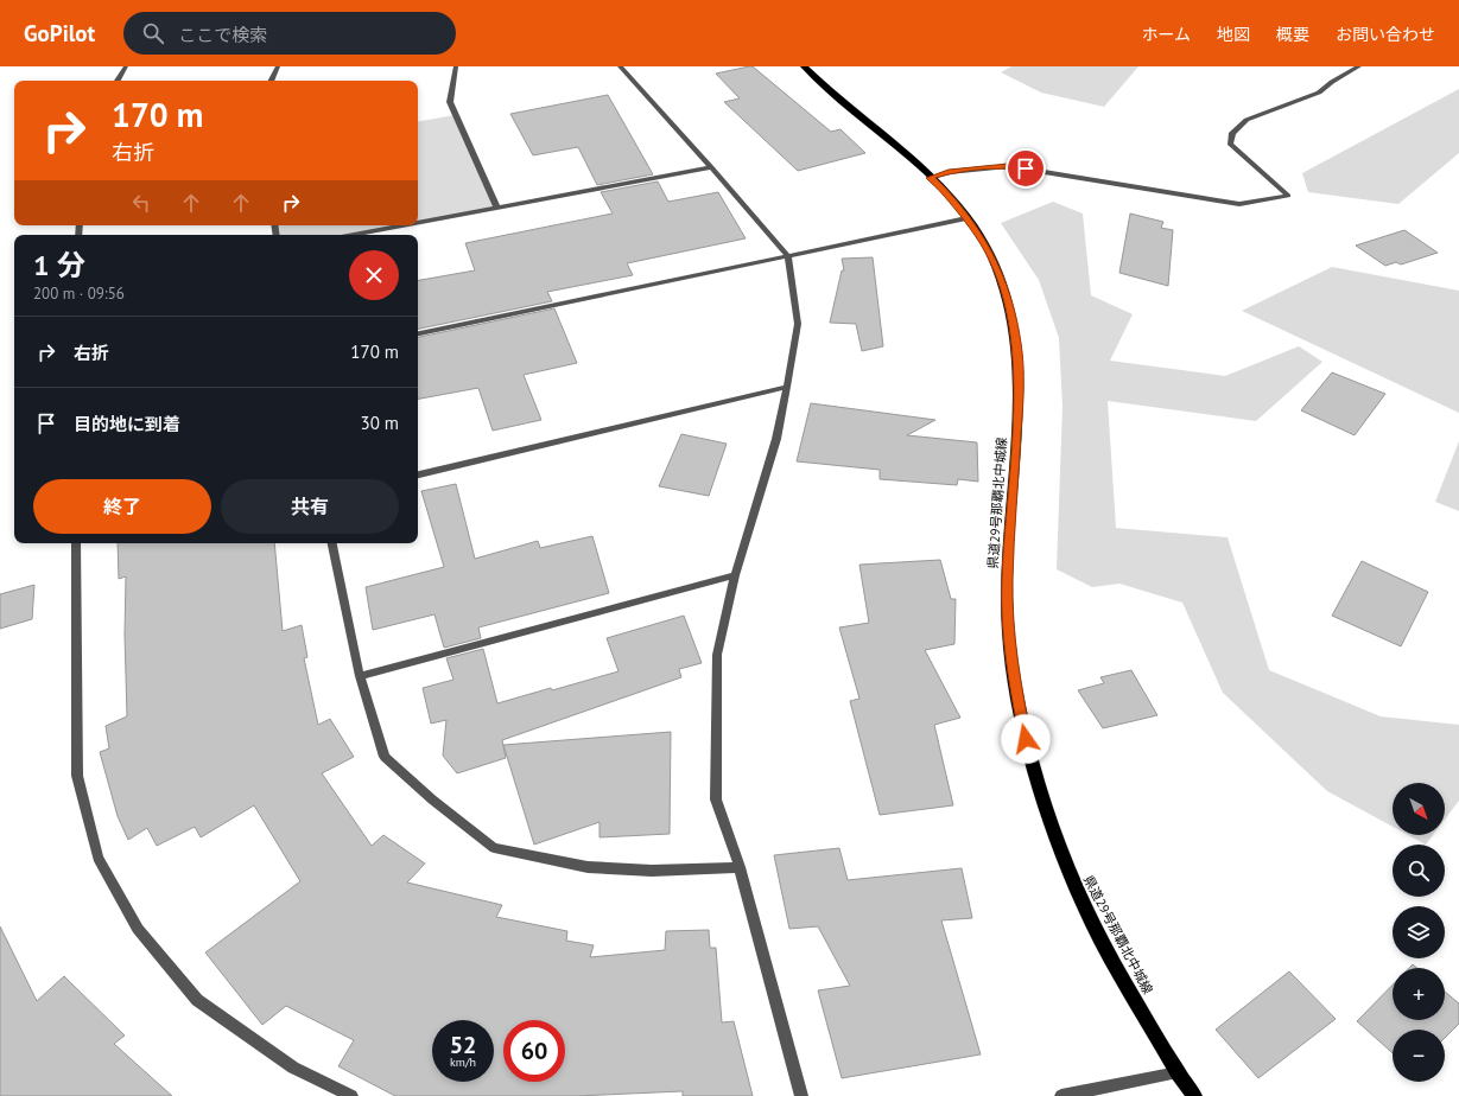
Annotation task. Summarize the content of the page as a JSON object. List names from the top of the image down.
{
  "streets": {
    "main road": ["県道29号那覇北中城線"]
  },
  "north": "bottom right",
  "page": {
    "header": "GoPilot",
    "search": "ここで検索",
    "nav": [
      "ホーム",
      "地図",
      "概要",
      "お問い合わせ"
    ],
    "turn": ["170 m", "右折"],
    "heading": ["1 分", "200 m · 09:56"],
    "list": [
      {
        "name": "右折",
        "value": "170 m"
      },
      {
        "name": "目的地に到着",
        "value": "30 m"
      }
    ],
    "buttons": ["終了", "共有"],
    "map_buttons": ["+", "−"],
    "speed": "52 km/h",
    "limit": "60"
  }
}
